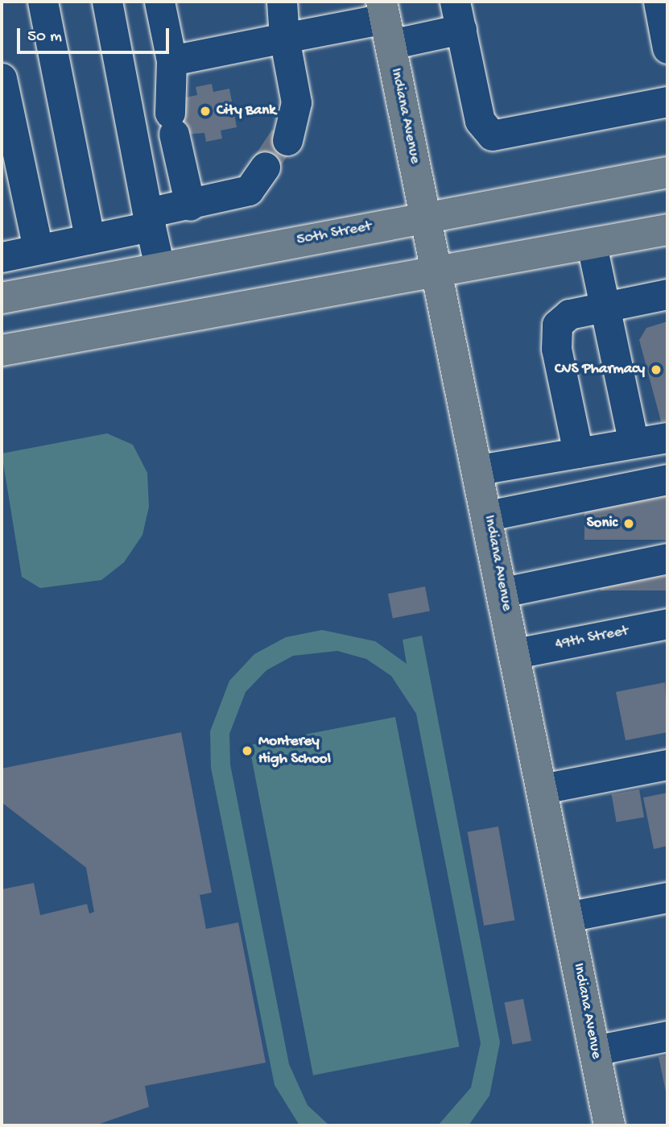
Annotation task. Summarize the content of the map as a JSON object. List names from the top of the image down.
{
  "streets": {
    "main road": ["Indiana Avenue", "50th Street"],
    "street": ["49th Street"]
  },
  "crossings": [
    ["Indiana Avenue", "50th Street"],
    ["Indiana Avenue", "49th Street"]
  ],
  "places": [
    "City Bank",
    "CVS Pharmacy",
    "Sonic",
    "Monterey High School"
  ],
  "scale_bar": "50 m"
}
